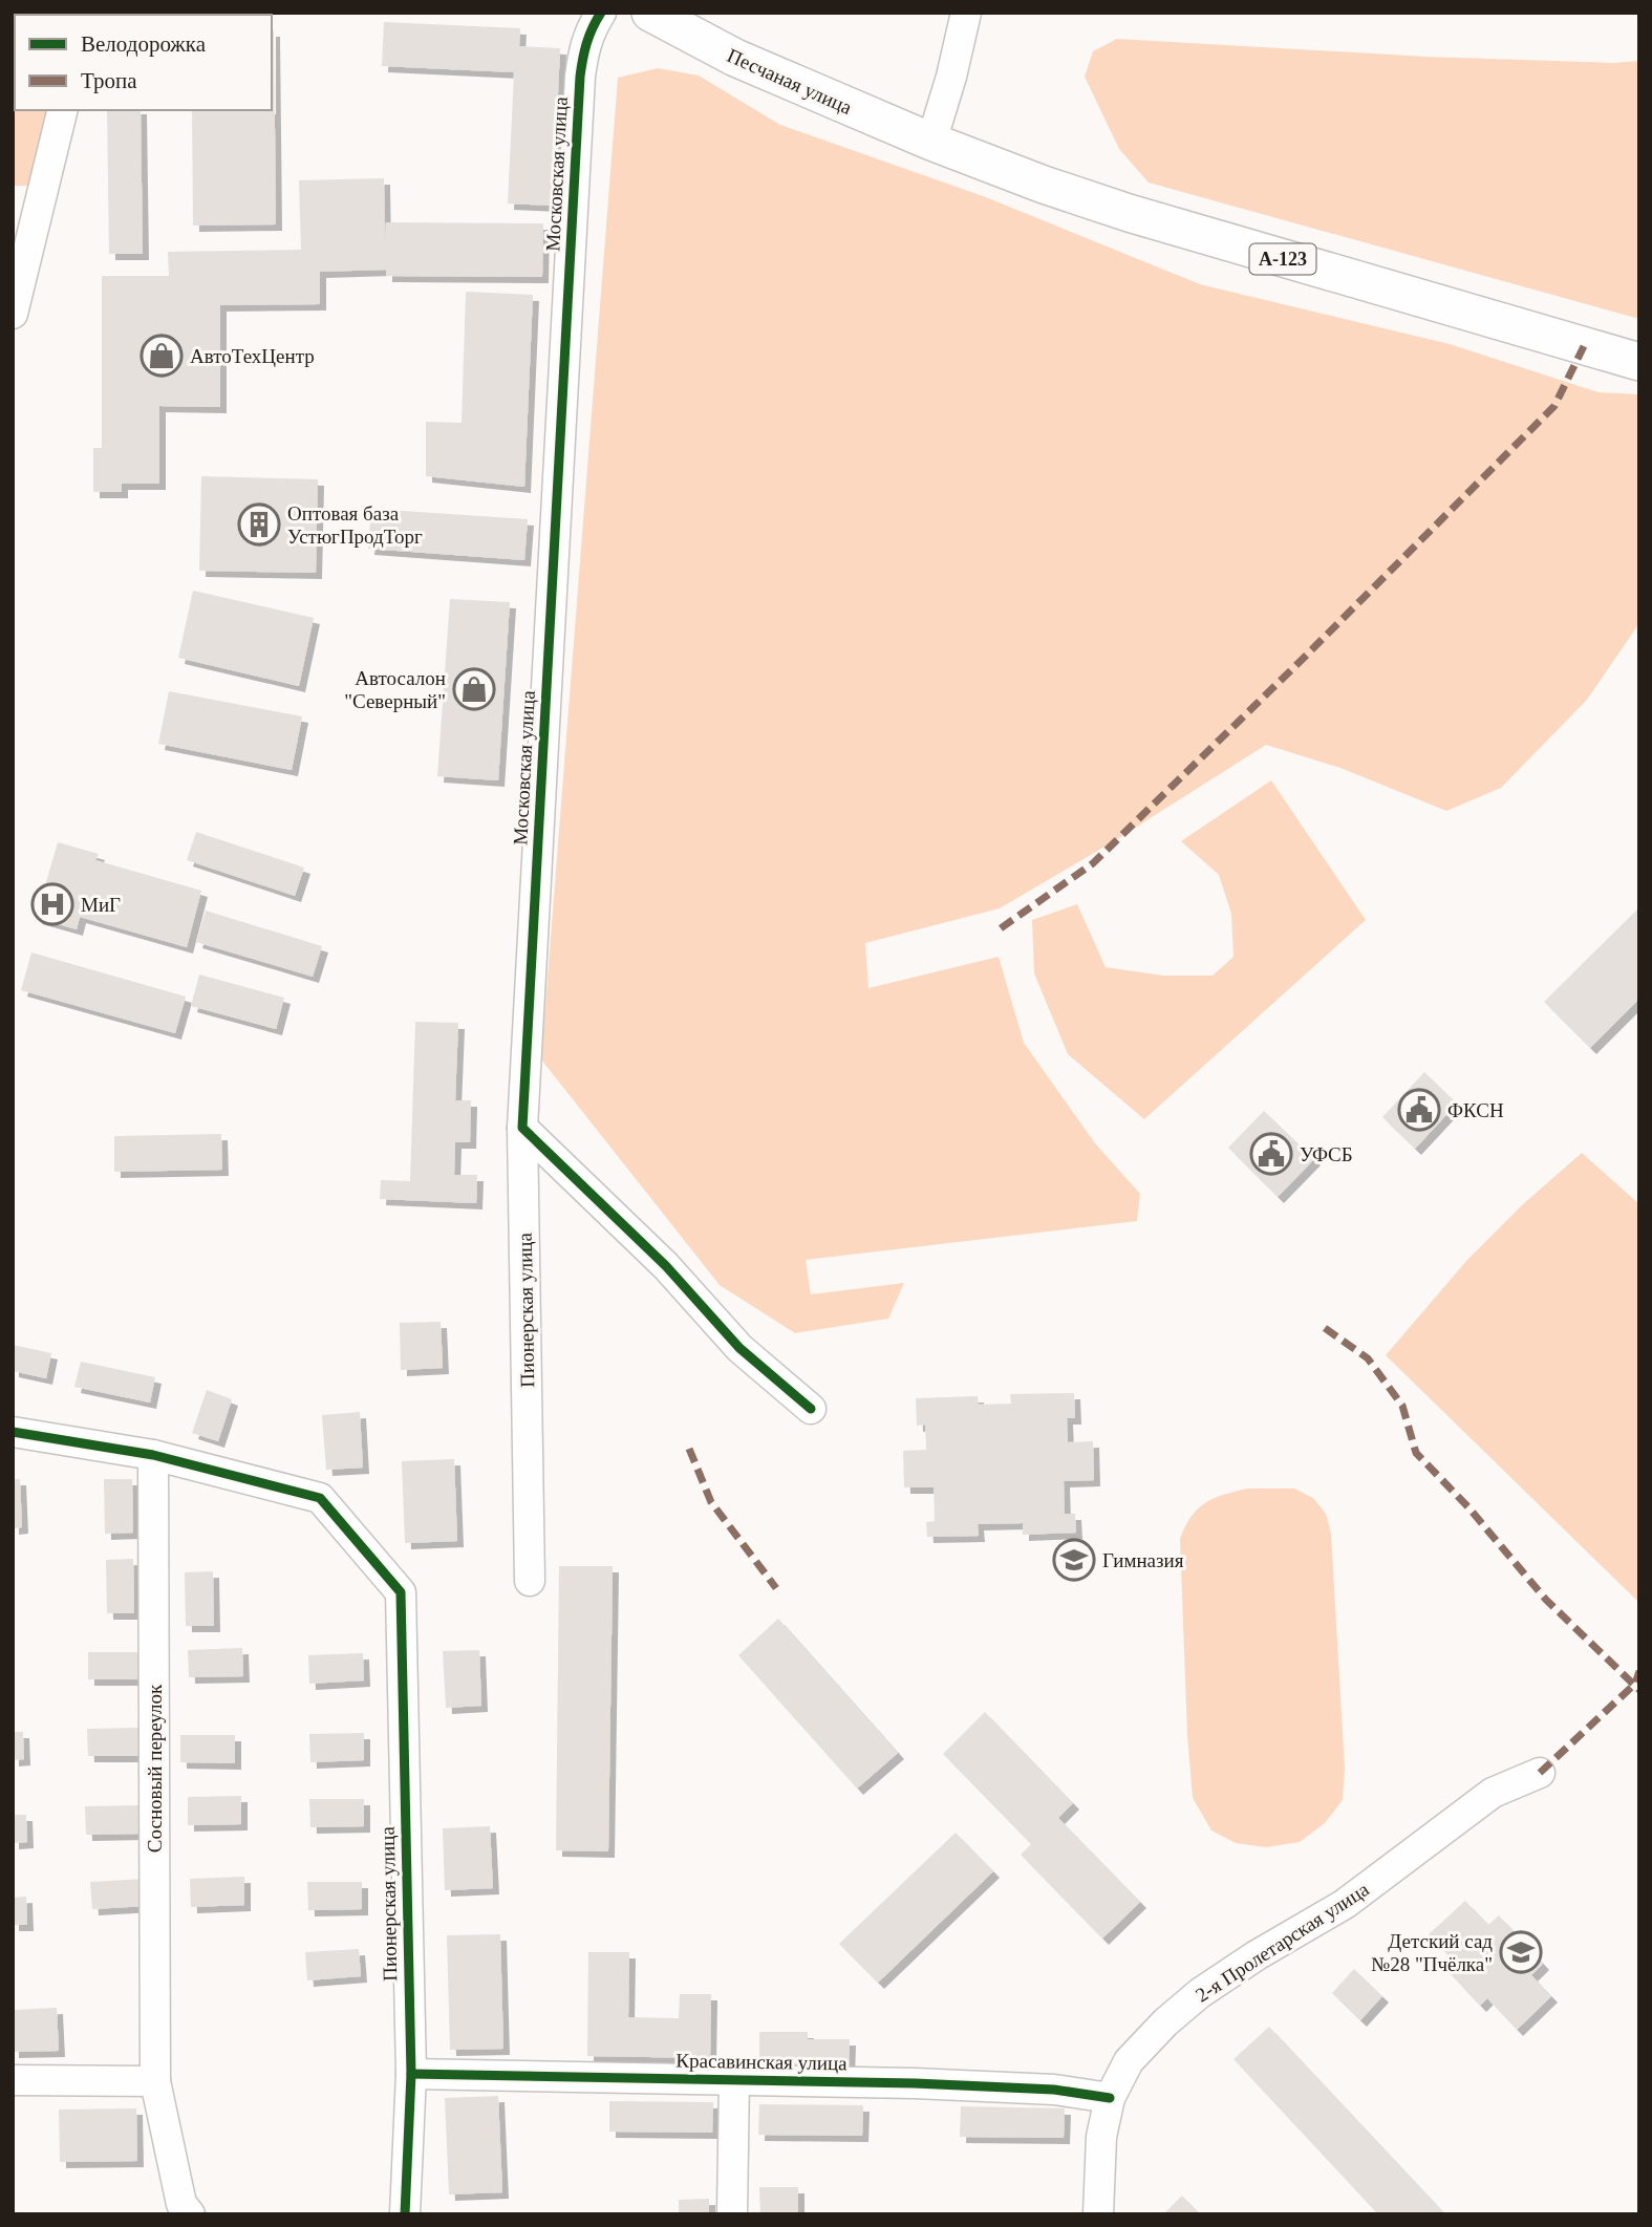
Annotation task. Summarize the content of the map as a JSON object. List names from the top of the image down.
{
  "streets": {
    "main road": ["Песчаная улица", "А-123"],
    "street": [
      "Московская улица",
      "Пионерская улица",
      "Сосновый переулок",
      "2-я Пролетарская улица",
      "Красавинская улица"
    ]
  },
  "crossings": [
    ["Песчаная улица", "А-123"],
    ["Московская улица", "Пионерская улица"],
    ["Пионерская улица", "Сосновый переулок"],
    ["Пионерская улица", "Красавинская улица"],
    ["2-я Пролетарская улица", "Красавинская улица"]
  ],
  "places": {
    "shop": ["АвтоТехЦентр", "Автосалон \"Северный\""],
    "building": ["Оптовая база УстюгПродТорг"],
    "hospital": ["МиГ"],
    "public building": ["ФКСН", "УФСБ"],
    "school or university": ["Гимназия", "Детский сад №28 \"Пчёлка\""]
  },
  "legend": ["Велодорожка", "Тропа"]
}
